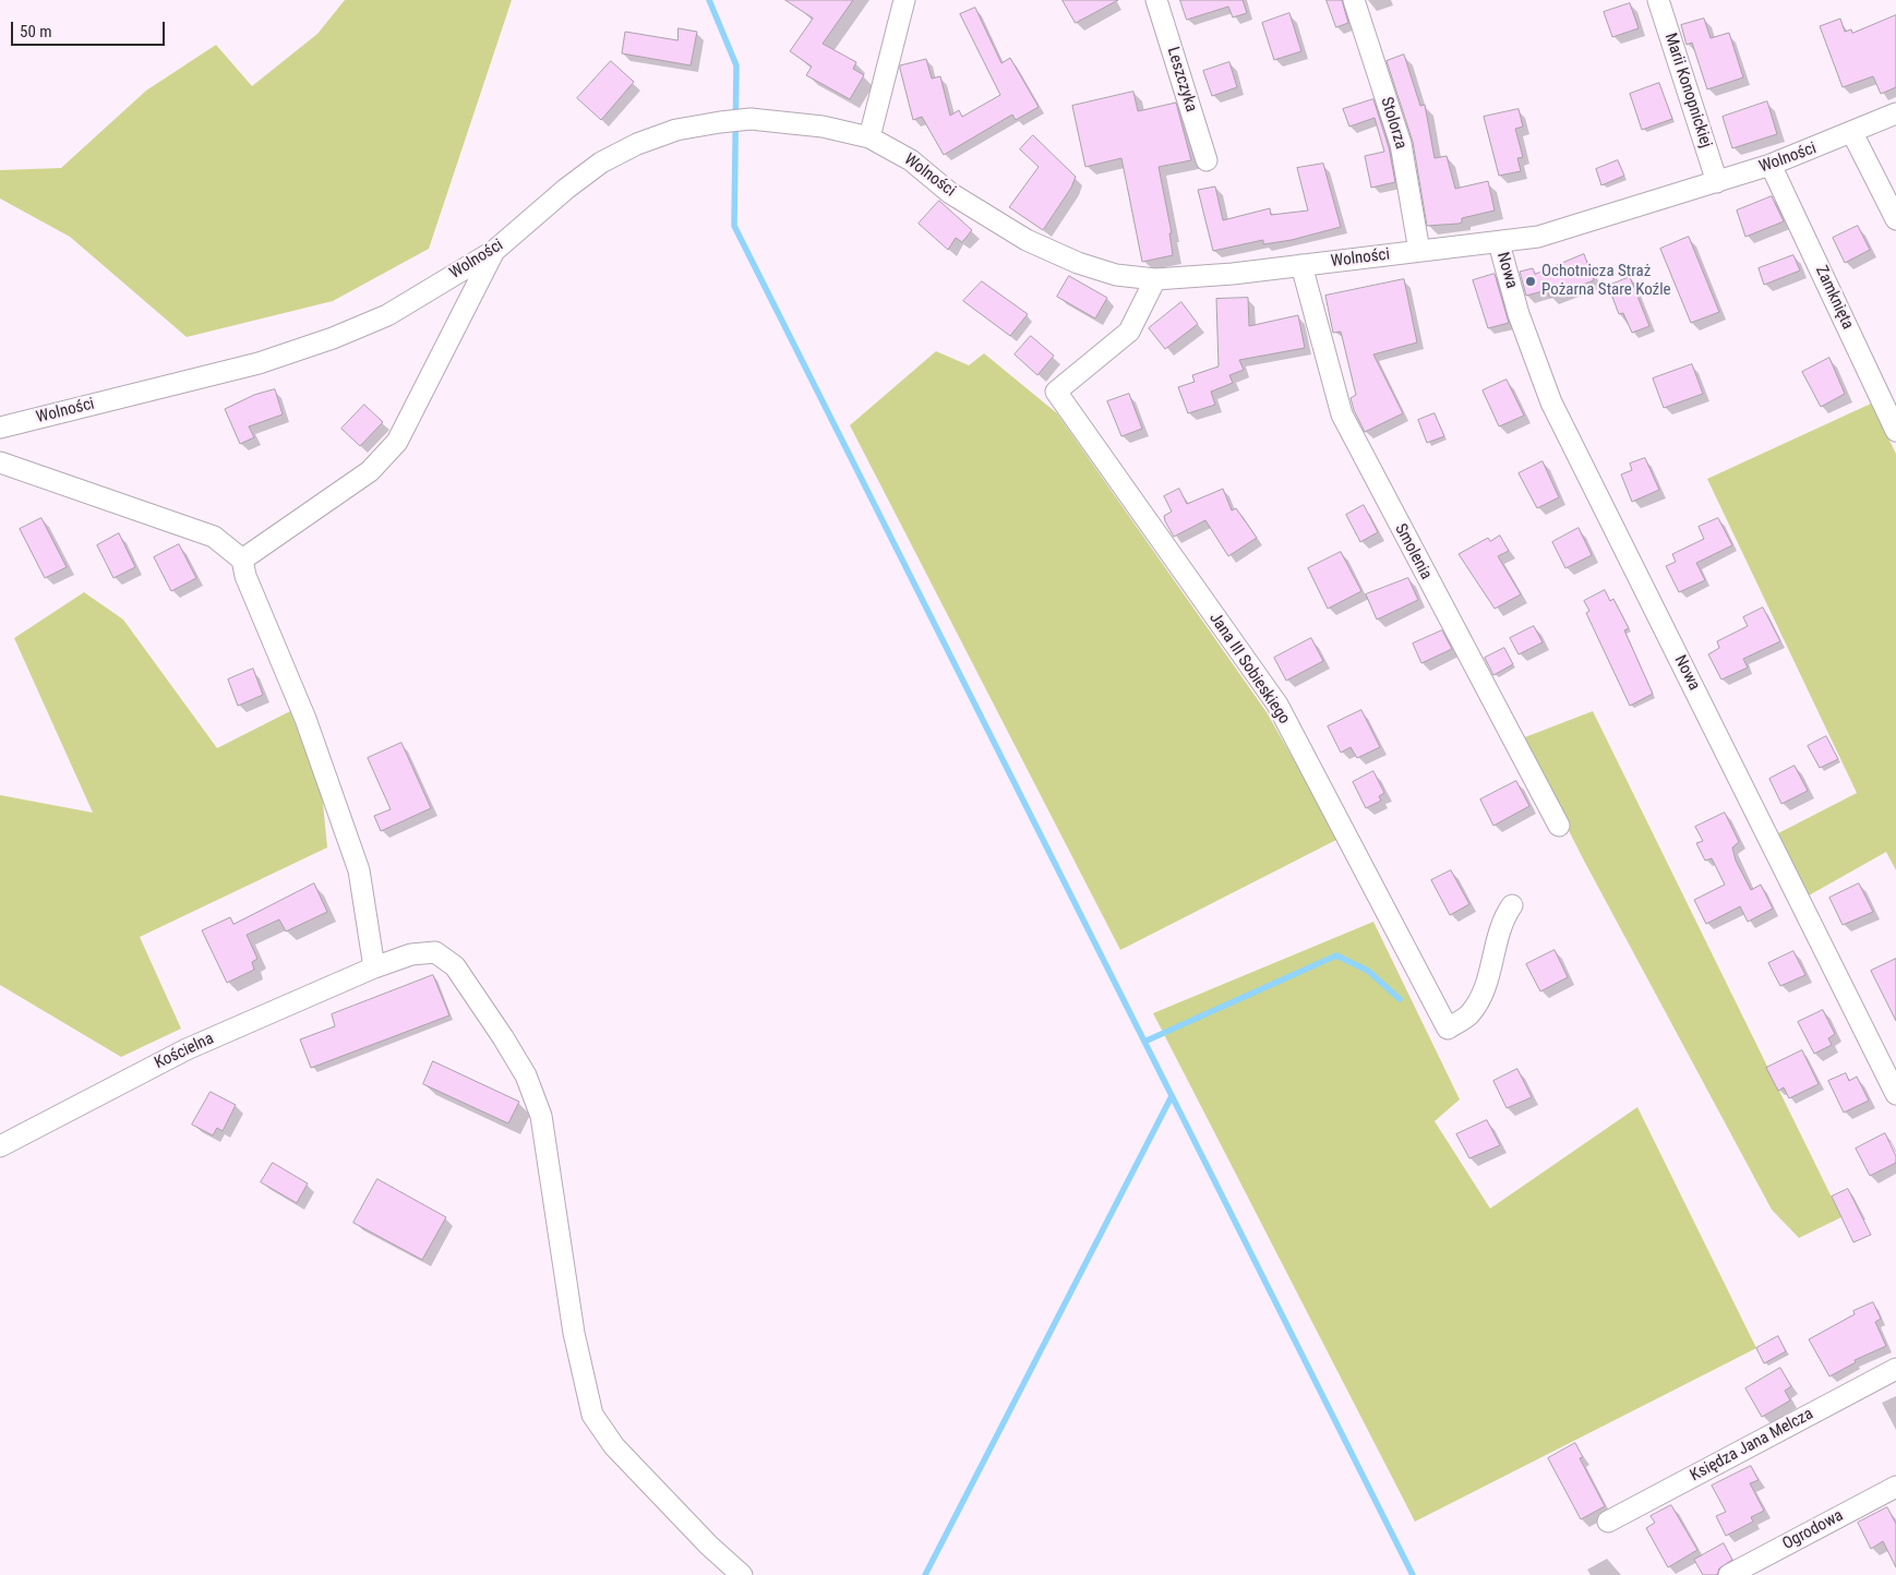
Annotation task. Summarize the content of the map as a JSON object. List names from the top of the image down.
{
  "streets": {
    "street": [
      "Leszczyka",
      "Marii Konopnickiej",
      "Stolorza",
      "Wolności",
      "Nowa",
      "Zamknięta",
      "Smolenia",
      "Jana III Sobieskiego",
      "Kościelna",
      "Księdza Jana Melcza",
      "Ogrodowa"
    ]
  },
  "crossings": [
    ["Marii Konopnickiej", "Wolności"],
    ["Stolorza", "Wolności"],
    ["Wolności", "Nowa"],
    ["Wolności", "Zamknięta"],
    ["Wolności", "Smolenia"],
    ["Wolności", "Jana III Sobieskiego"]
  ],
  "places": ["Ochotnicza Straż Pożarna Stare Koźle"],
  "scale_bar": "50 m"
}
